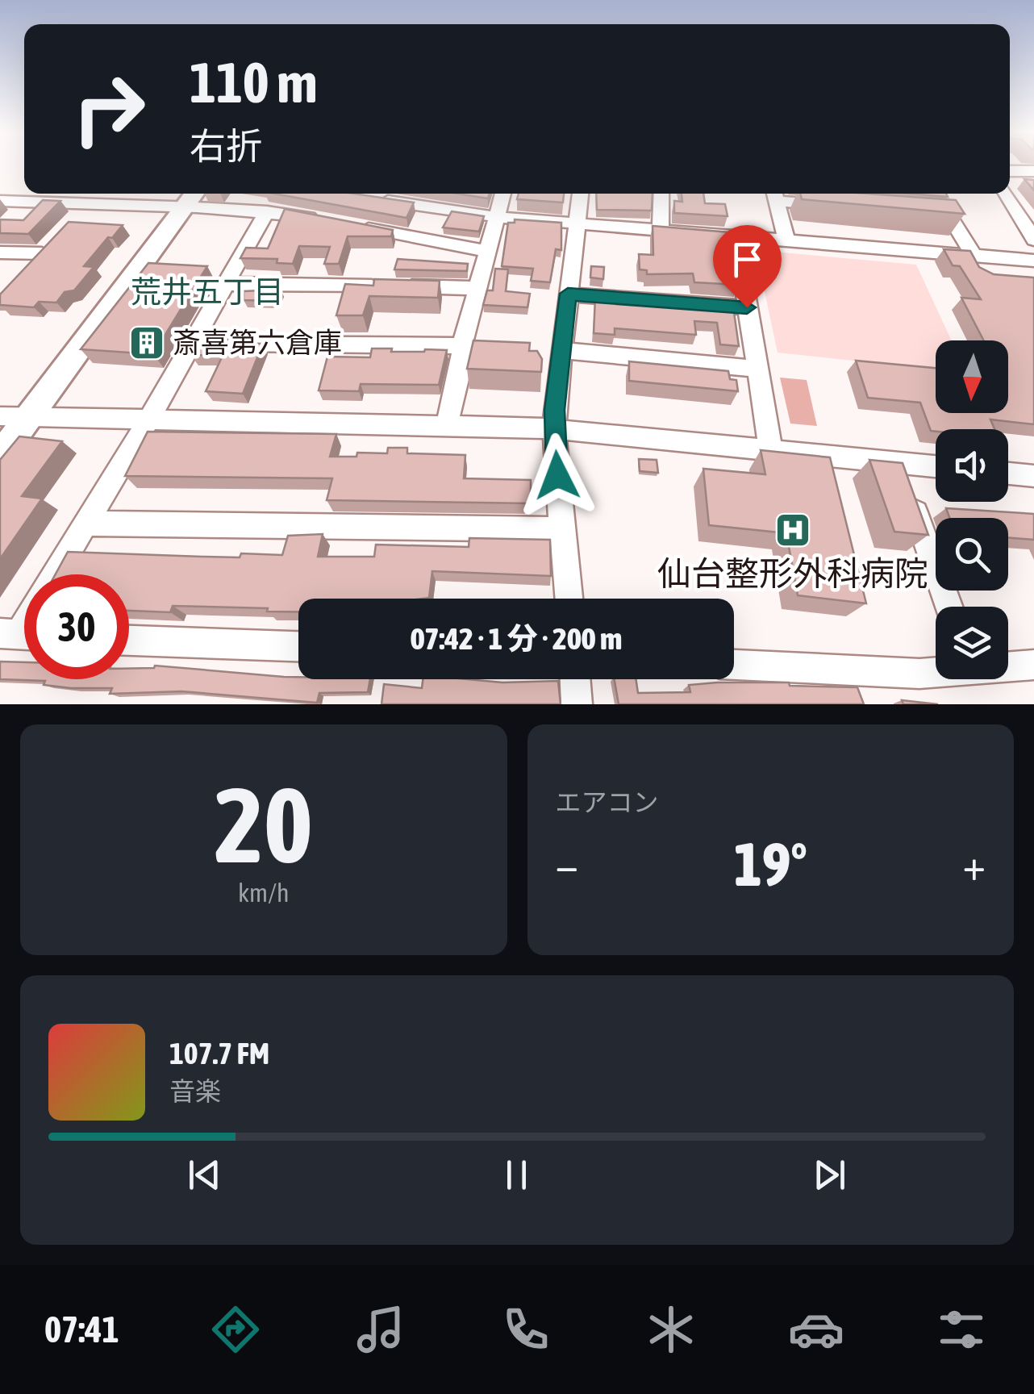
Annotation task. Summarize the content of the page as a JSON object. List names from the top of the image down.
{
  "districts": ["荒井五丁目"],
  "places": {
    "building": ["斎喜第六倉庫"],
    "hospital": ["仙台整形外科病院"]
  },
  "north": "bottom",
  "page": {
    "turn": ["110 m", "右折"],
    "limit": "30",
    "trip": "07:42 · 1 分 · 200 m",
    "tile": [
      ["20", "km/h"],
      "エアコン"
    ],
    "heat": ["−", "19°", "+"],
    "song": ["107.7 FM", "音楽"],
    "tabs": "07:41"
  }
}
